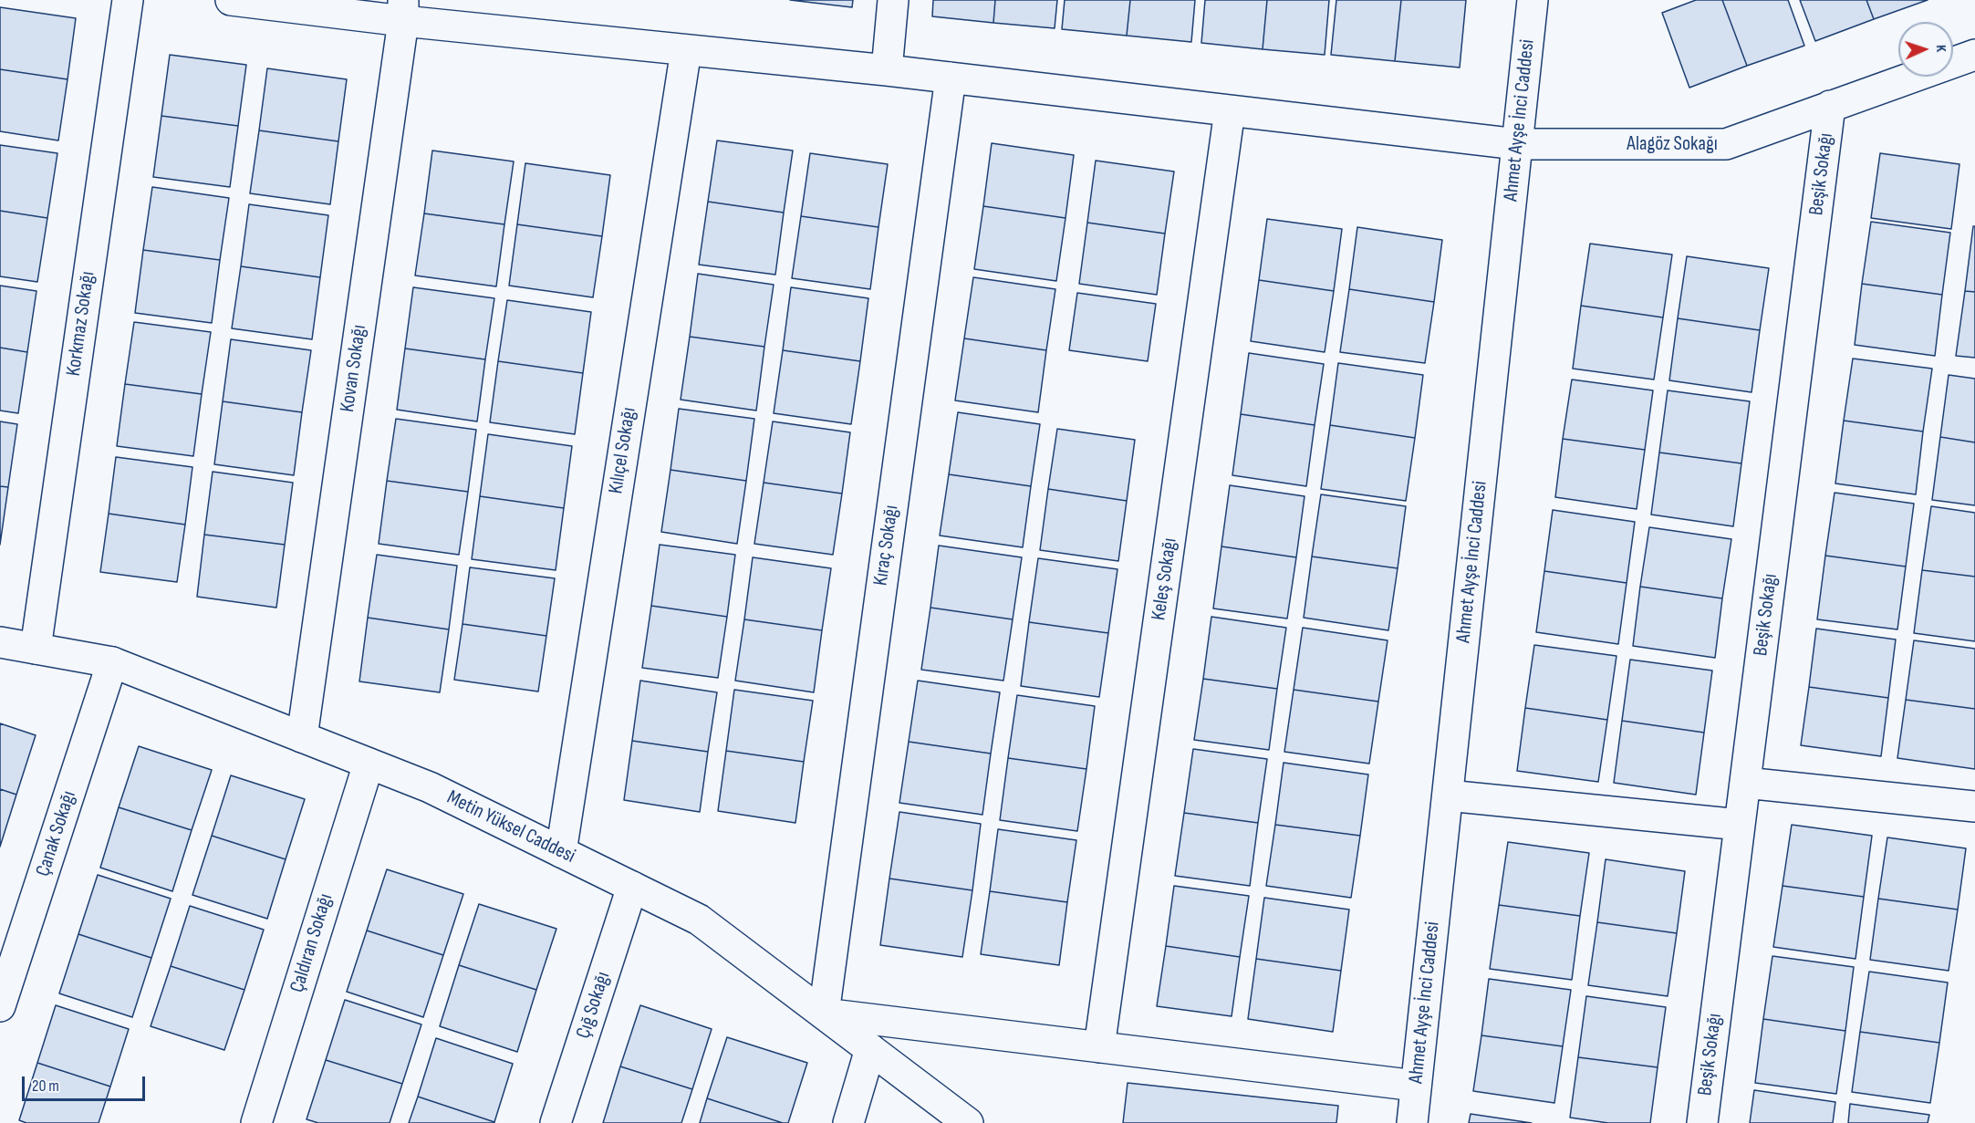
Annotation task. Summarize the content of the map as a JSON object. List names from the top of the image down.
{
  "streets": {
    "street": [
      "Ahmet Ayşe İnci Caddesi",
      "Alagöz Sokağı",
      "Beşik Sokağı",
      "Korkmaz Sokağı",
      "Kovan Sokağı",
      "Kılıçel Sokağı",
      "Kıraç Sokağı",
      "Keleş Sokağı",
      "Metin Yüksel Caddesi",
      "Çanak Sokağı",
      "Çaldıran Sokağı",
      "Çığ Sokağı"
    ]
  },
  "crossings": [
    ["Ahmet Ayşe İnci Caddesi", "Alagöz Sokağı"],
    ["Alagöz Sokağı", "Beşik Sokağı"],
    ["Alagöz Sokağı", "Kovan Sokağı"],
    ["Alagöz Sokağı", "Kılıçel Sokağı"],
    ["Alagöz Sokağı", "Kıraç Sokağı"],
    ["Alagöz Sokağı", "Keleş Sokağı"],
    ["Korkmaz Sokağı", "Metin Yüksel Caddesi"],
    ["Kovan Sokağı", "Metin Yüksel Caddesi"],
    ["Kılıçel Sokağı", "Metin Yüksel Caddesi"],
    ["Kıraç Sokağı", "Metin Yüksel Caddesi"],
    ["Metin Yüksel Caddesi", "Çanak Sokağı"],
    ["Metin Yüksel Caddesi", "Çaldıran Sokağı"],
    ["Metin Yüksel Caddesi", "Çığ Sokağı"]
  ],
  "scale_bar": "20 m",
  "north": "right"
}
